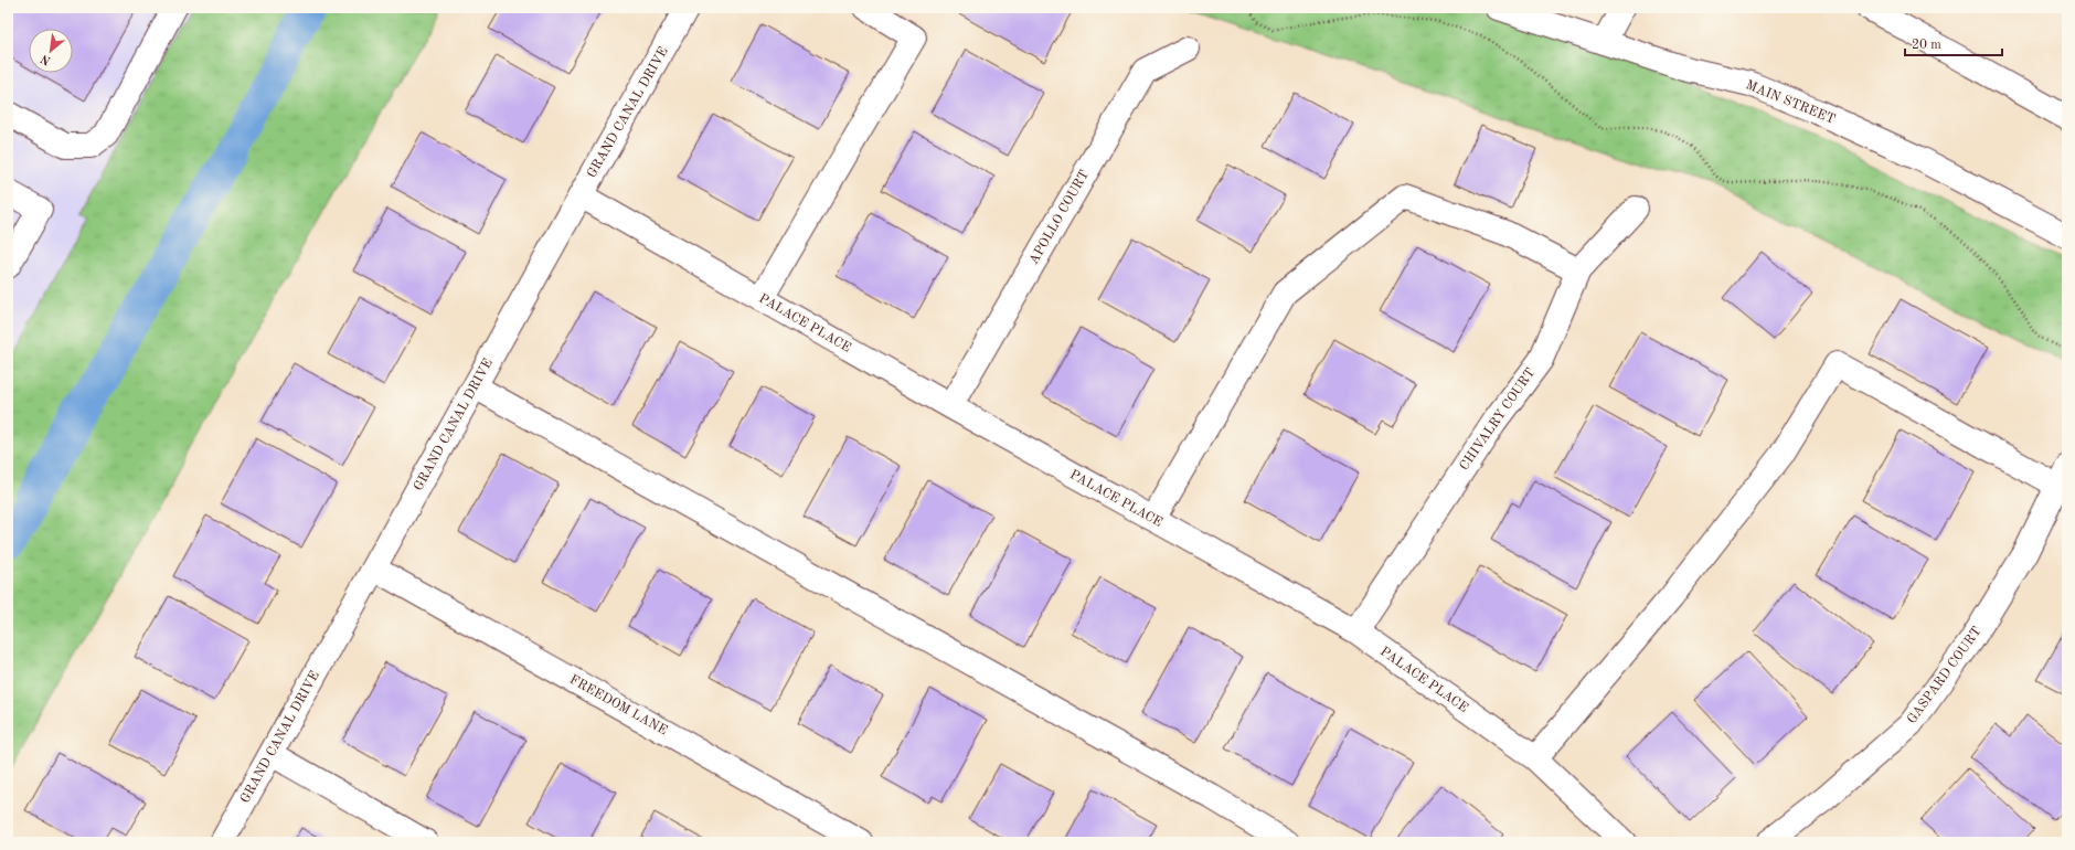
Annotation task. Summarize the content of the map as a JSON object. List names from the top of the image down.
{
  "streets": {
    "street": [
      "MAIN STREET",
      "GRAND CANAL DRIVE",
      "APOLLO COURT",
      "PALACE PLACE",
      "CHIVALRY COURT",
      "GASPARD COURT",
      "FREEDOM LANE"
    ]
  },
  "crossings": [
    ["GRAND CANAL DRIVE", "PALACE PLACE"],
    ["GRAND CANAL DRIVE", "FREEDOM LANE"],
    ["APOLLO COURT", "PALACE PLACE"],
    ["PALACE PLACE", "CHIVALRY COURT"]
  ],
  "scale_bar": "20 m",
  "north": "bottom left"
}
